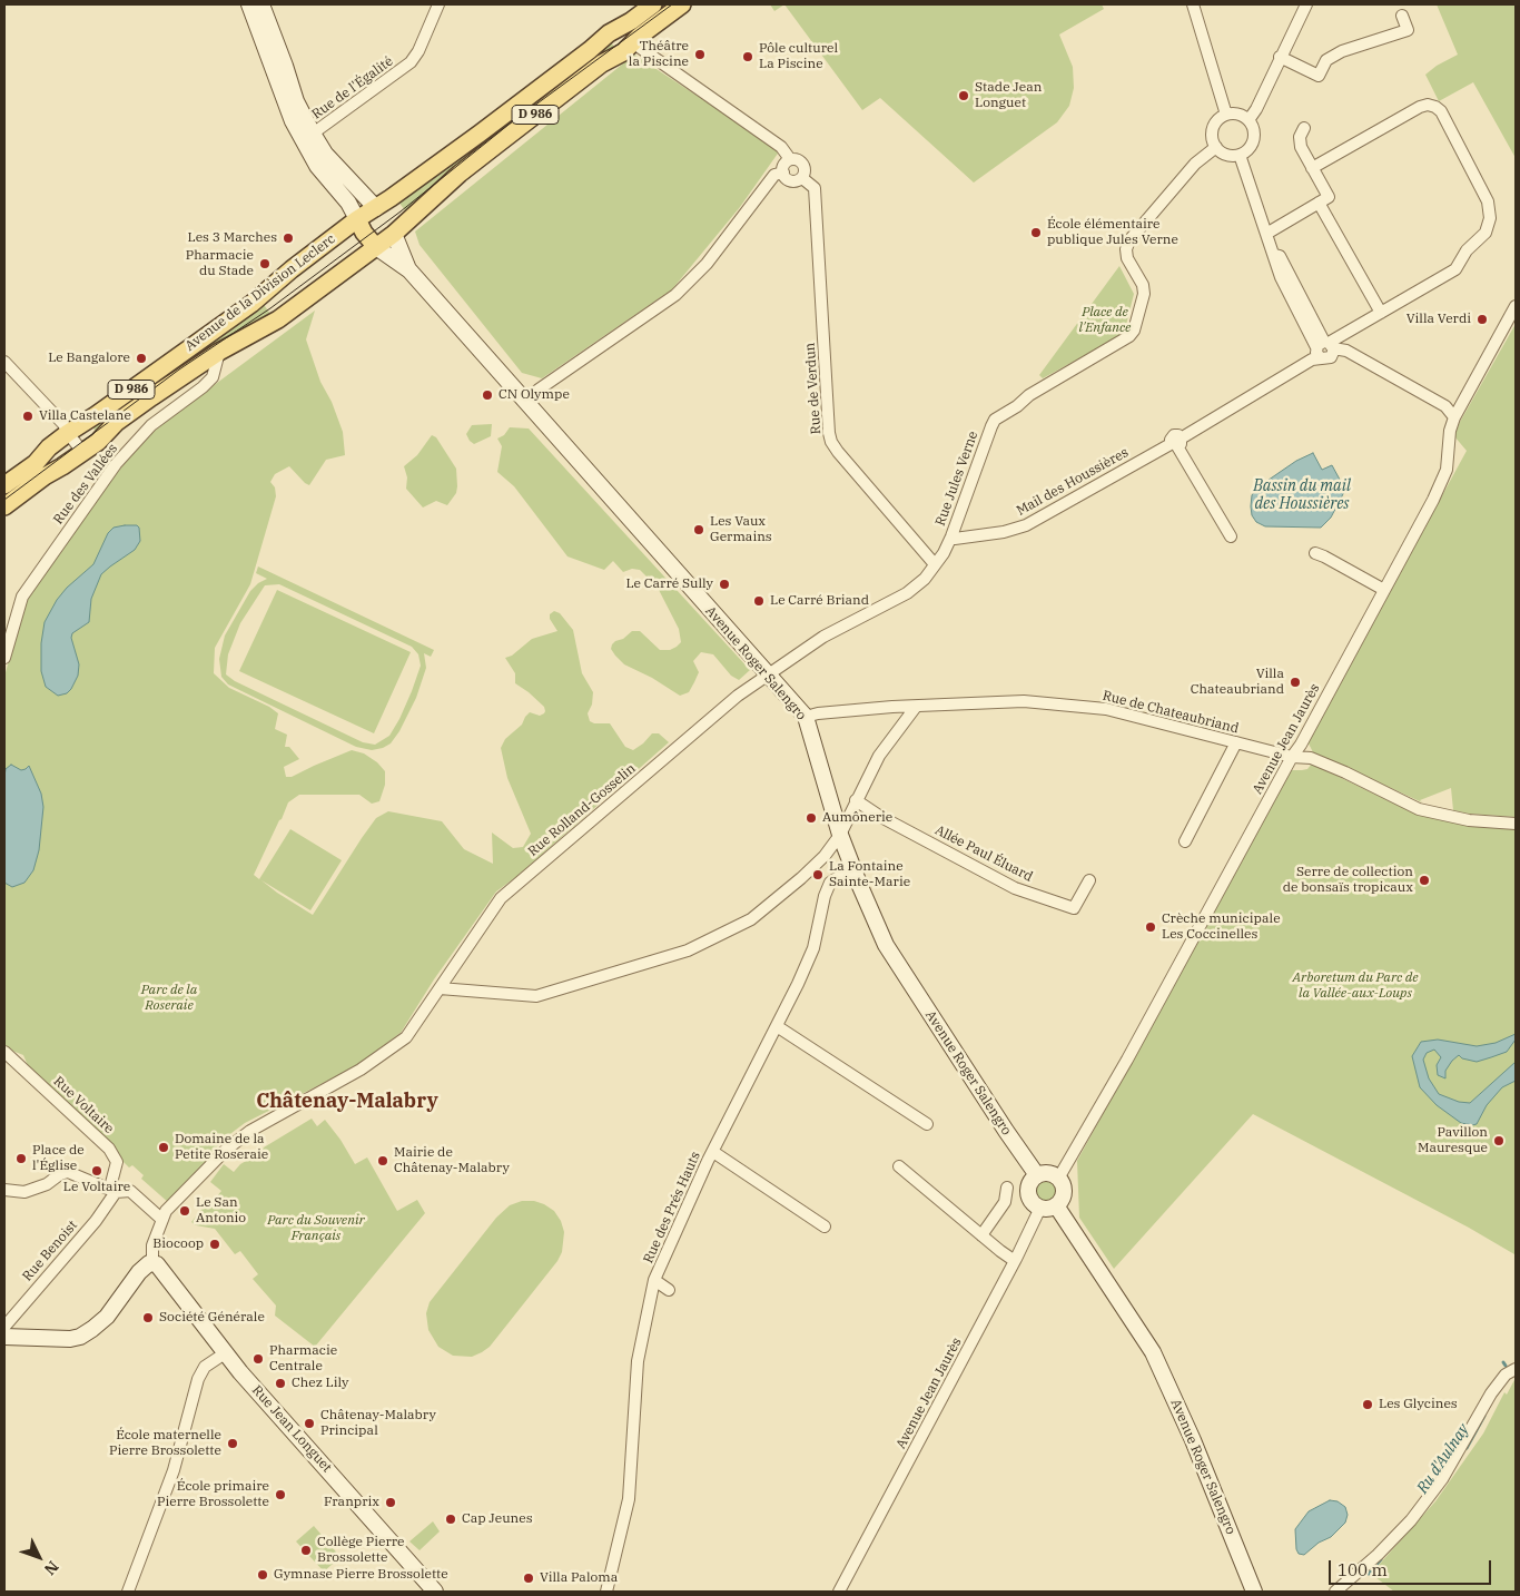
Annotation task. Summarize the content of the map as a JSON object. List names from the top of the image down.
{
  "streets": {
    "main road": [
      "D 986",
      "Avenue de la Division Leclerc",
      "Avenue Roger Salengro",
      "Rue Jean Longuet"
    ],
    "street": [
      "Rue de l'Égalité",
      "Rue de Verdun",
      "Rue Jules Verne",
      "Mail des Houssières",
      "Rue des Vallées",
      "Rue de Chateaubriand",
      "Avenue Jean Jaurès",
      "Rue Rolland-Gosselin",
      "Allée Paul Éluard",
      "Rue Voltaire",
      "Rue des Prés Hauts",
      "Rue Benoist"
    ]
  },
  "crossings": [
    ["D 986", "Avenue de la Division Leclerc"],
    ["D 986", "Avenue Roger Salengro"],
    ["Avenue de la Division Leclerc", "Rue des Vallées"],
    ["Avenue de la Division Leclerc", "Avenue Roger Salengro"],
    ["Rue de Verdun", "Rue Jules Verne"],
    ["Rue Jules Verne", "Mail des Houssières"],
    ["Rue Jules Verne", "Avenue Roger Salengro"],
    ["Rue Jules Verne", "Rue Rolland-Gosselin"],
    ["Avenue Roger Salengro", "Rue de Chateaubriand"],
    ["Avenue Roger Salengro", "Avenue Jean Jaurès"],
    ["Avenue Roger Salengro", "Rue Rolland-Gosselin"],
    ["Avenue Roger Salengro", "Rue des Prés Hauts"],
    ["Rue de Chateaubriand", "Avenue Jean Jaurès"],
    ["Rue Rolland-Gosselin", "Rue Jean Longuet"],
    ["Rue Voltaire", "Rue Benoist"]
  ],
  "districts": ["Châtenay-Malabry"],
  "water": ["Bassin du mail des Houssières", "Ru d'Aulnay"],
  "parks": [
    "Place de l'Enfance",
    "Arboretum du Parc de la Vallée-aux-Loups",
    "Parc de la Roseraie",
    "Parc du Souvenir Français"
  ],
  "places": [
    "Théâtre la Piscine",
    "Pôle culturel La Piscine",
    "Stade Jean Longuet",
    "École élémentaire publique Jules Verne",
    "Les 3 Marches",
    "Pharmacie du Stade",
    "Villa Verdi",
    "Le Bangalore",
    "CN Olympe",
    "Villa Castelane",
    "Les Vaux Germains",
    "Le Carré Sully",
    "Le Carré Briand",
    "Villa Chateaubriand",
    "Aumônerie",
    "La Fontaine Sainte-Marie",
    "Serre de collection de bonsaïs tropicaux",
    "Crèche municipale Les Coccinelles",
    "Pavillon Mauresque",
    "Domaine de la Petite Roseraie",
    "Place de l'Église",
    "Mairie de Châtenay-Malabry",
    "Le Voltaire",
    "Le San Antonio",
    "Biocoop",
    "Société Générale",
    "Pharmacie Centrale",
    "Chez Lily",
    "Les Glycines",
    "Châtenay-Malabry Principal",
    "École maternelle Pierre Brossolette",
    "École primaire Pierre Brossolette",
    "Franprix",
    "Cap Jeunes",
    "Collège Pierre Brossolette",
    "Gymnase Pierre Brossolette",
    "Villa Paloma"
  ],
  "scale_bar": "100 m",
  "north": "bottom right"
}
